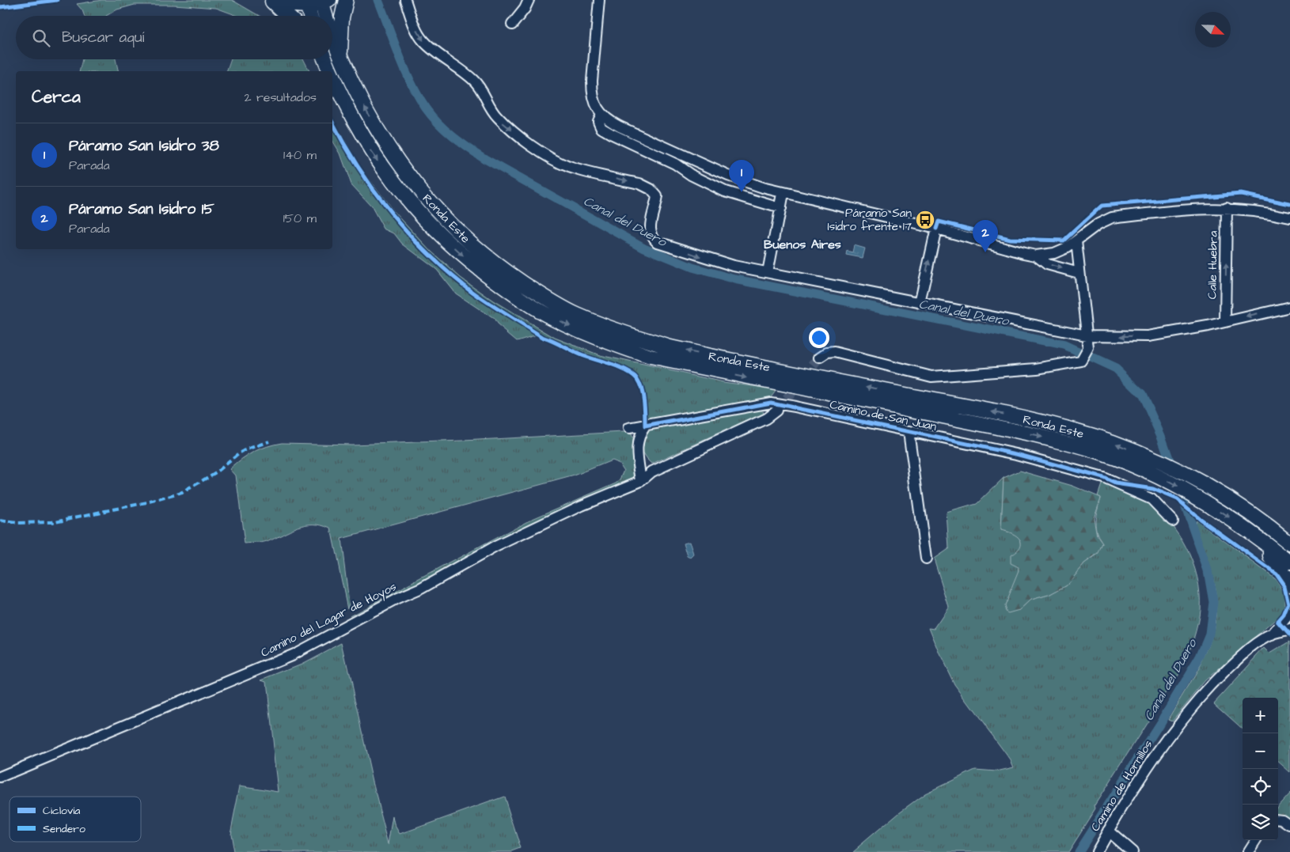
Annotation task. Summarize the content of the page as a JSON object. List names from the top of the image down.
{
  "streets": {
    "highway": ["Ronda Este"],
    "street": [
      "Calle Huebra",
      "Camino de San Juan",
      "Camino del Lagar de Hoyos",
      "Camino de Hornillos"
    ]
  },
  "one_way": ["Calle Huebra"],
  "districts": ["Buenos Aires"],
  "water": ["Canal del Duero"],
  "places": {
    "bus stop": ["Páramo San Isidro frente 17"]
  },
  "legend": ["Ciclovía", "Sendero"],
  "north": "bottom right",
  "page": {
    "search": "Buscar aquí",
    "heading": ["Cerca", "2 resultados"],
    "list": [
      {
        "mark": "1",
        "name": "Páramo San Isidro 38",
        "note": "Parada",
        "value": "140 m"
      },
      {
        "mark": "2",
        "name": "Páramo San Isidro 15",
        "note": "Parada",
        "value": "150 m"
      }
    ],
    "pins": ["1", "2"],
    "map_buttons": ["+", "−"]
  }
}
